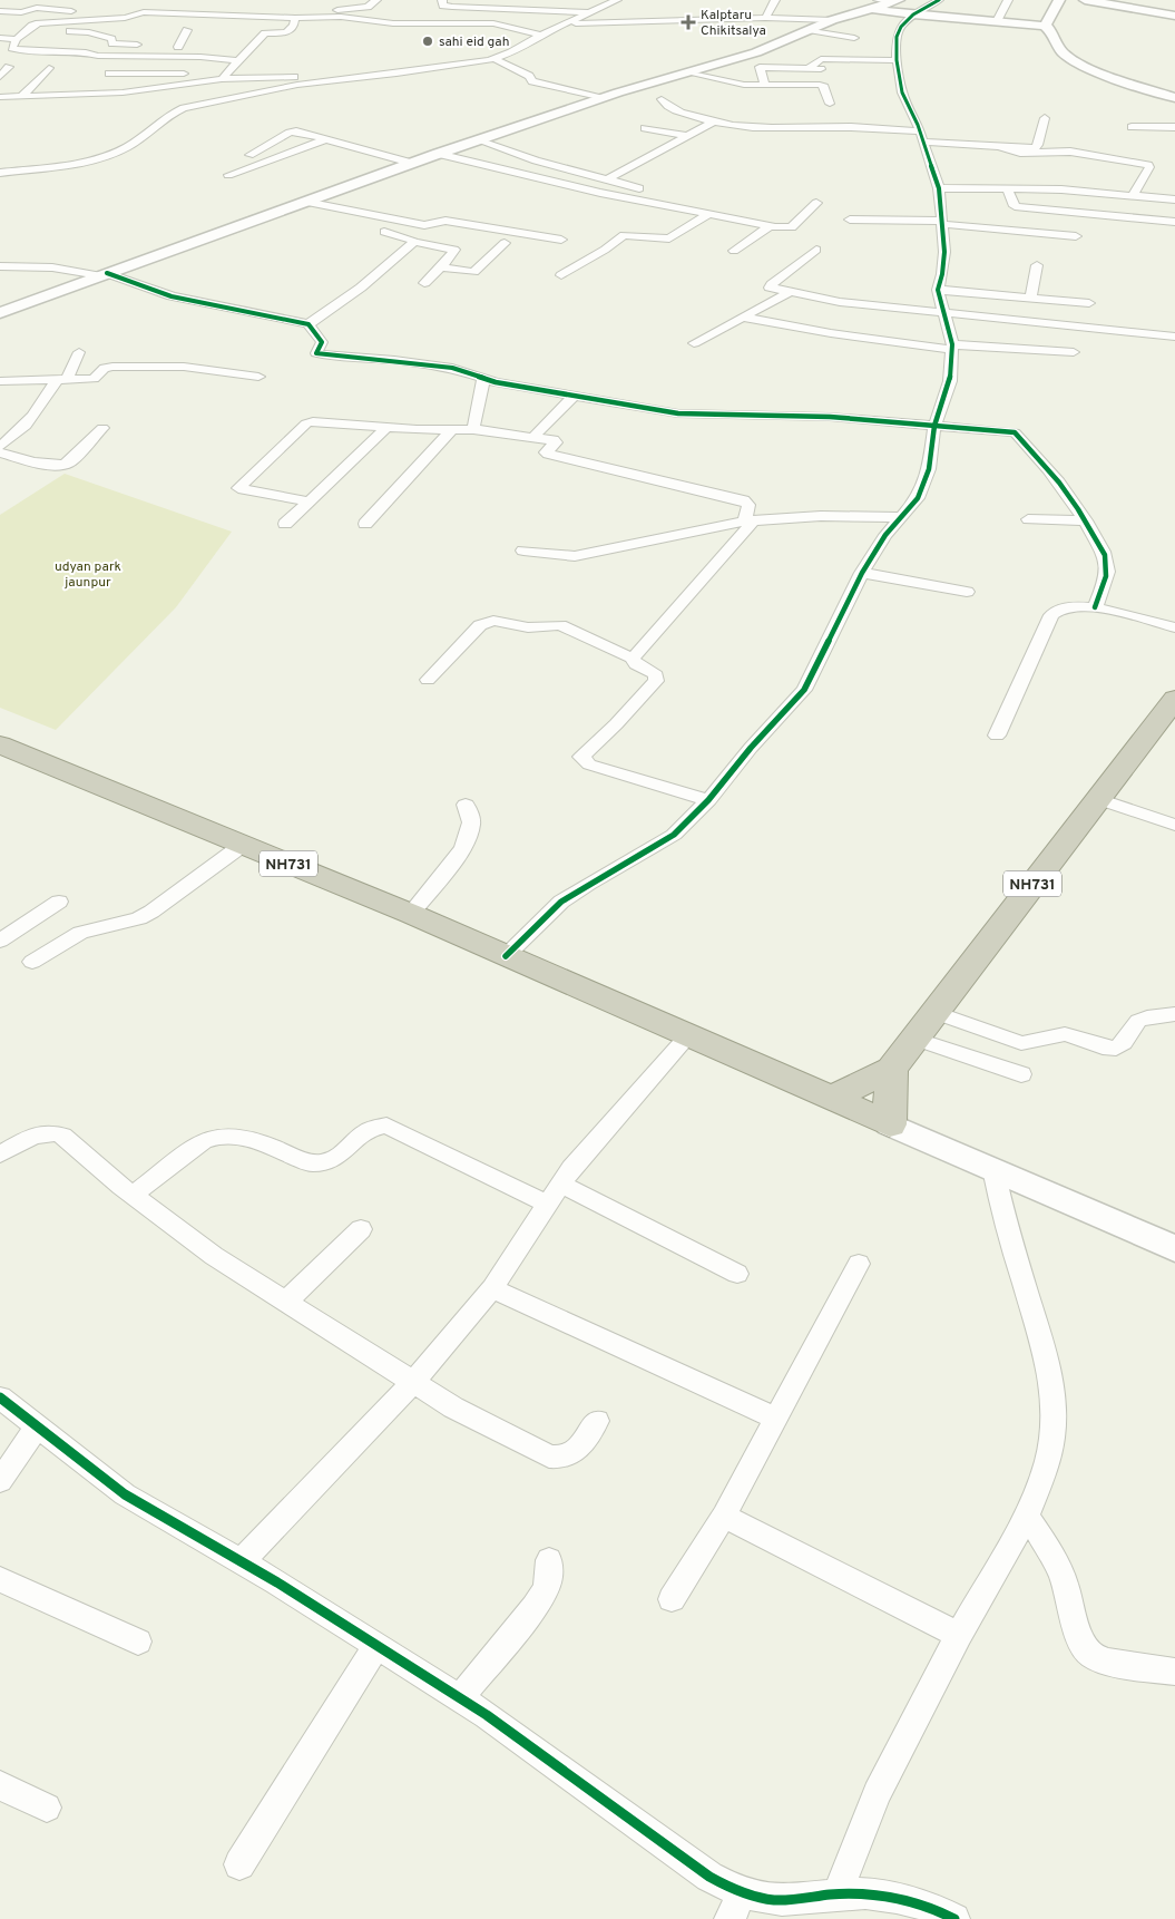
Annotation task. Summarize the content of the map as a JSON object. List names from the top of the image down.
{
  "streets": {
    "highway": ["NH731"]
  },
  "parks": ["udyan park jaunpur"],
  "places": {
    "health": ["Kalptaru Chikitsalya"],
    "other": ["sahi eid gah"]
  }
}
